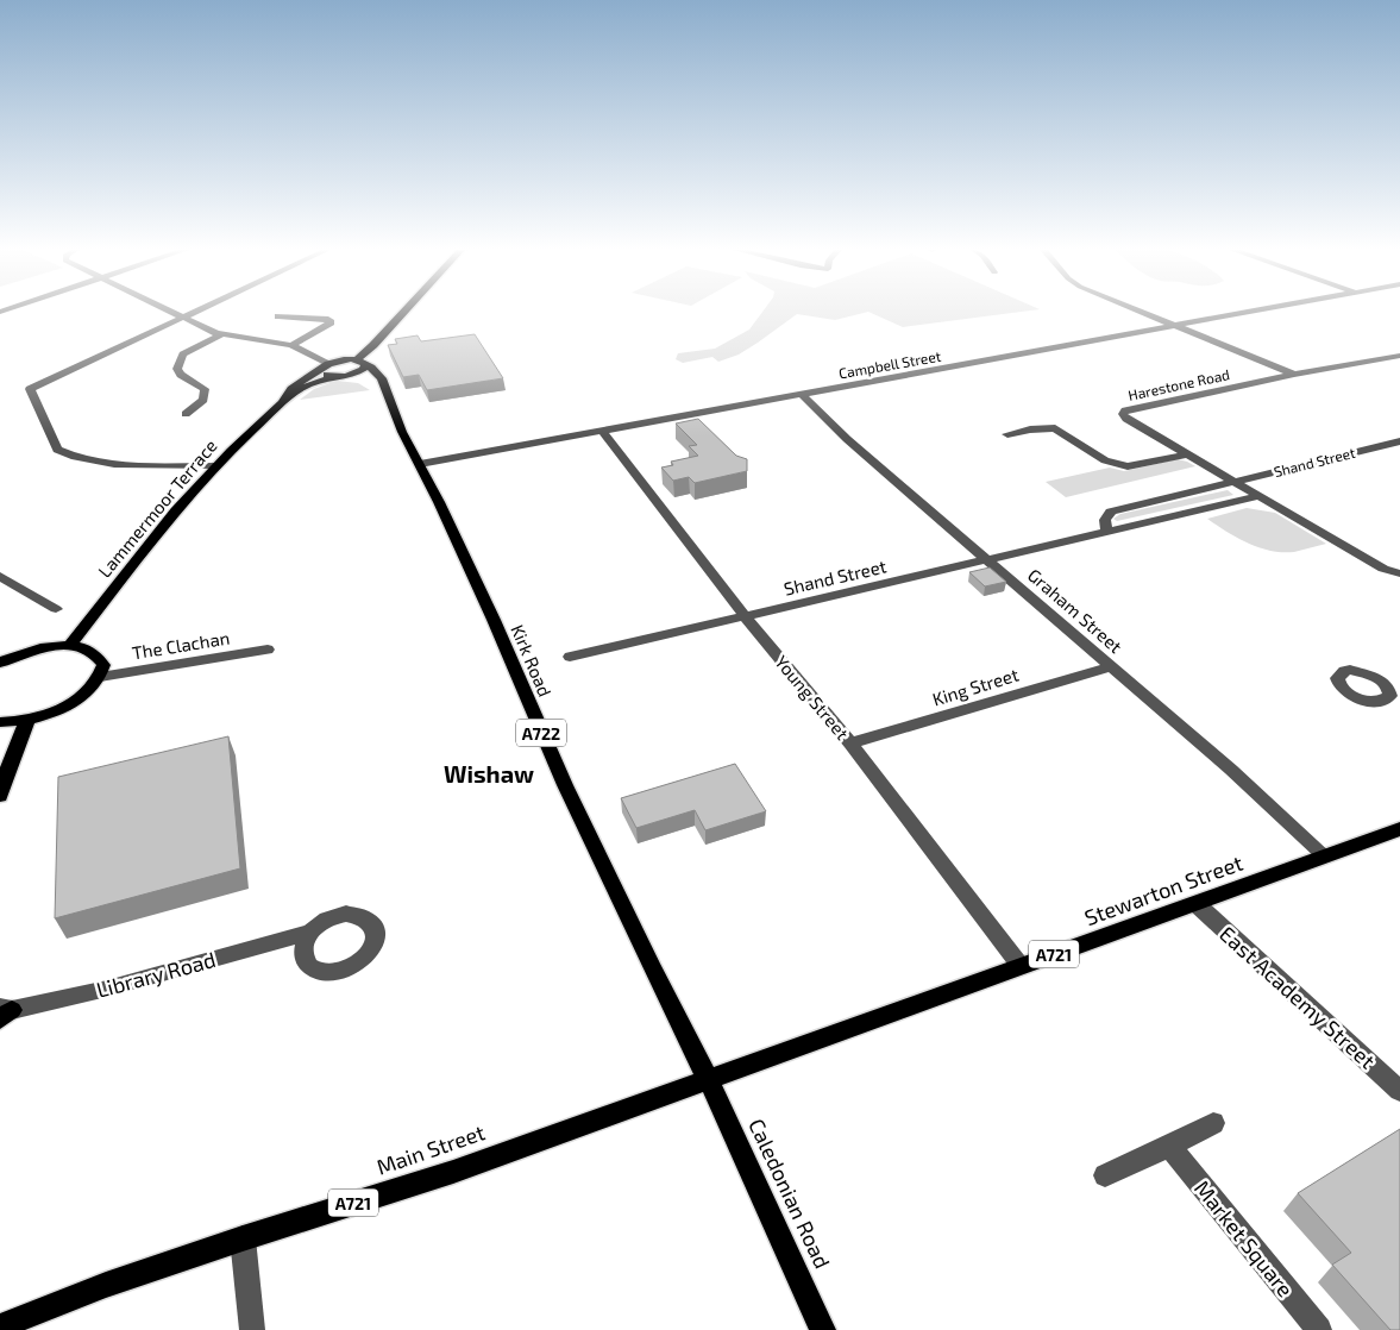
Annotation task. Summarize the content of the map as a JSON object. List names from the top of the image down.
{
  "streets": {
    "main road": [
      "Lammermoor Terrace",
      "Kirk Road",
      "A722",
      "Stewarton Street",
      "A721",
      "Main Street",
      "Caledonian Road"
    ],
    "street": [
      "Campbell Street",
      "Harestone Road",
      "Shand Street",
      "Graham Street",
      "The Clachan",
      "King Street",
      "Young Street",
      "Library Road",
      "East Academy Street",
      "Market Square"
    ]
  },
  "crossings": [
    ["Campbell Street", "Graham Street"],
    ["Campbell Street", "Kirk Road"],
    ["Campbell Street", "Young Street"],
    ["Harestone Road", "Shand Street"],
    ["Shand Street", "Graham Street"],
    ["Shand Street", "Young Street"],
    ["Graham Street", "King Street"],
    ["Graham Street", "Stewarton Street"],
    ["Kirk Road", "Stewarton Street"],
    ["Kirk Road", "Main Street"],
    ["Kirk Road", "Caledonian Road"],
    ["King Street", "Young Street"],
    ["Young Street", "Stewarton Street"],
    ["Stewarton Street", "East Academy Street"],
    ["Stewarton Street", "Main Street"],
    ["Stewarton Street", "Caledonian Road"],
    ["Main Street", "Caledonian Road"]
  ],
  "districts": ["Wishaw"]
}
